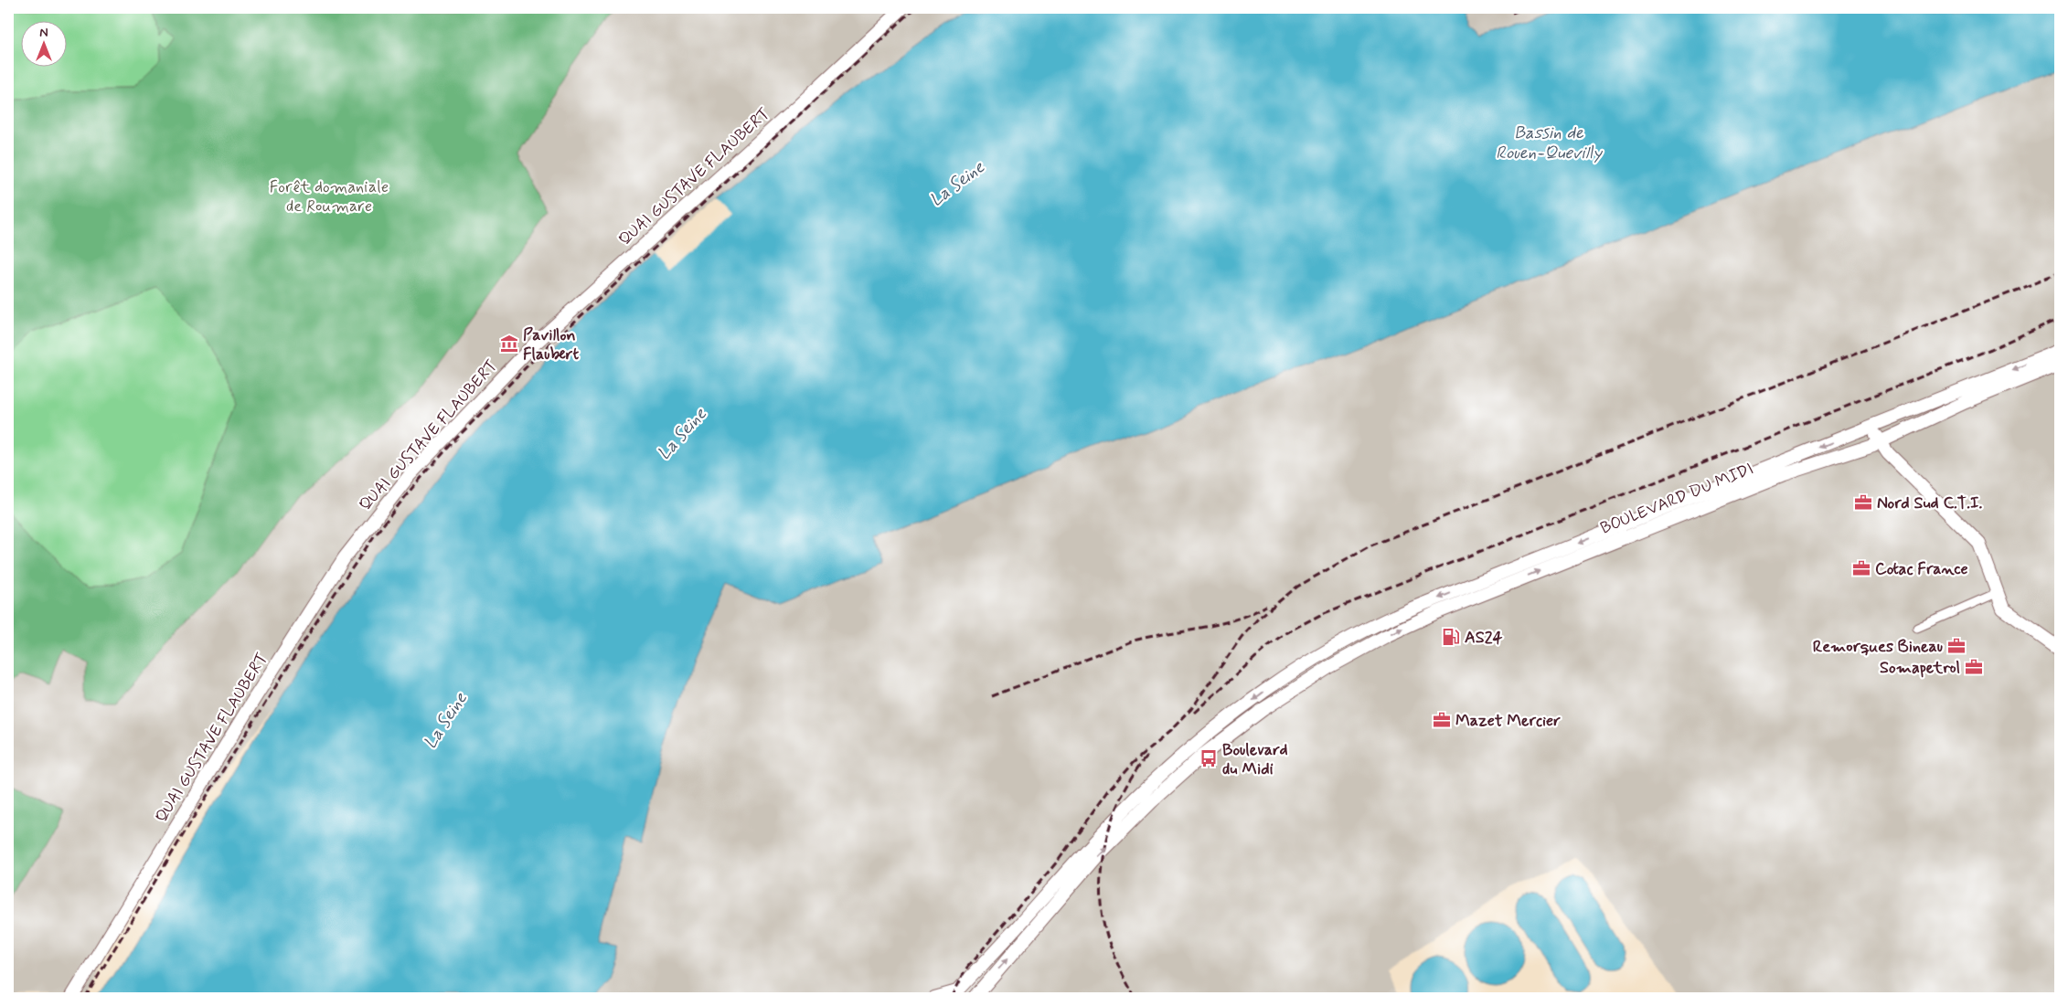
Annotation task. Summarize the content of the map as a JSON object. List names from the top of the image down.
{
  "streets": {
    "main road": ["QUAI GUSTAVE FLAUBERT", "BOULEVARD DU MIDI"]
  },
  "water": ["Bassin de Rouen-Quevilly", "La Seine"],
  "parks": ["Forêt domaniale de Roumare"],
  "places": {
    "museum": ["Pavillon Flaubert"],
    "office": [
      "Nord Sud C.T.I.",
      "Cotac France",
      "Remorques Bineau",
      "Somapetrol",
      "Mazet Mercier"
    ],
    "fuel station": ["AS24"],
    "bus stop": ["Boulevard du Midi"]
  },
  "north": "top"
}
